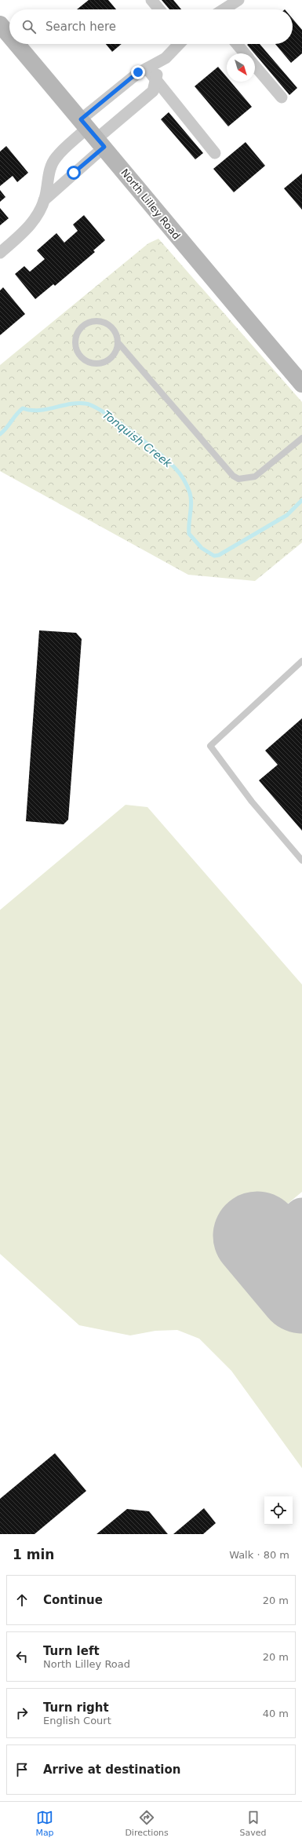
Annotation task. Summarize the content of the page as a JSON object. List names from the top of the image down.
{
  "streets": {
    "street": ["North Lilley Road"]
  },
  "water": ["Tonquish Creek"],
  "north": "bottom right",
  "page": {
    "search": "Search here",
    "heading": ["1 min", "Walk · 80 m"],
    "list": [
      ["Continue", "20 m"],
      ["Turn left", "North Lilley Road", "20 m"],
      ["Turn right", "English Court", "40 m"],
      "Arrive at destination"
    ],
    "nav": ["Map", "Directions", "Saved"]
  }
}
